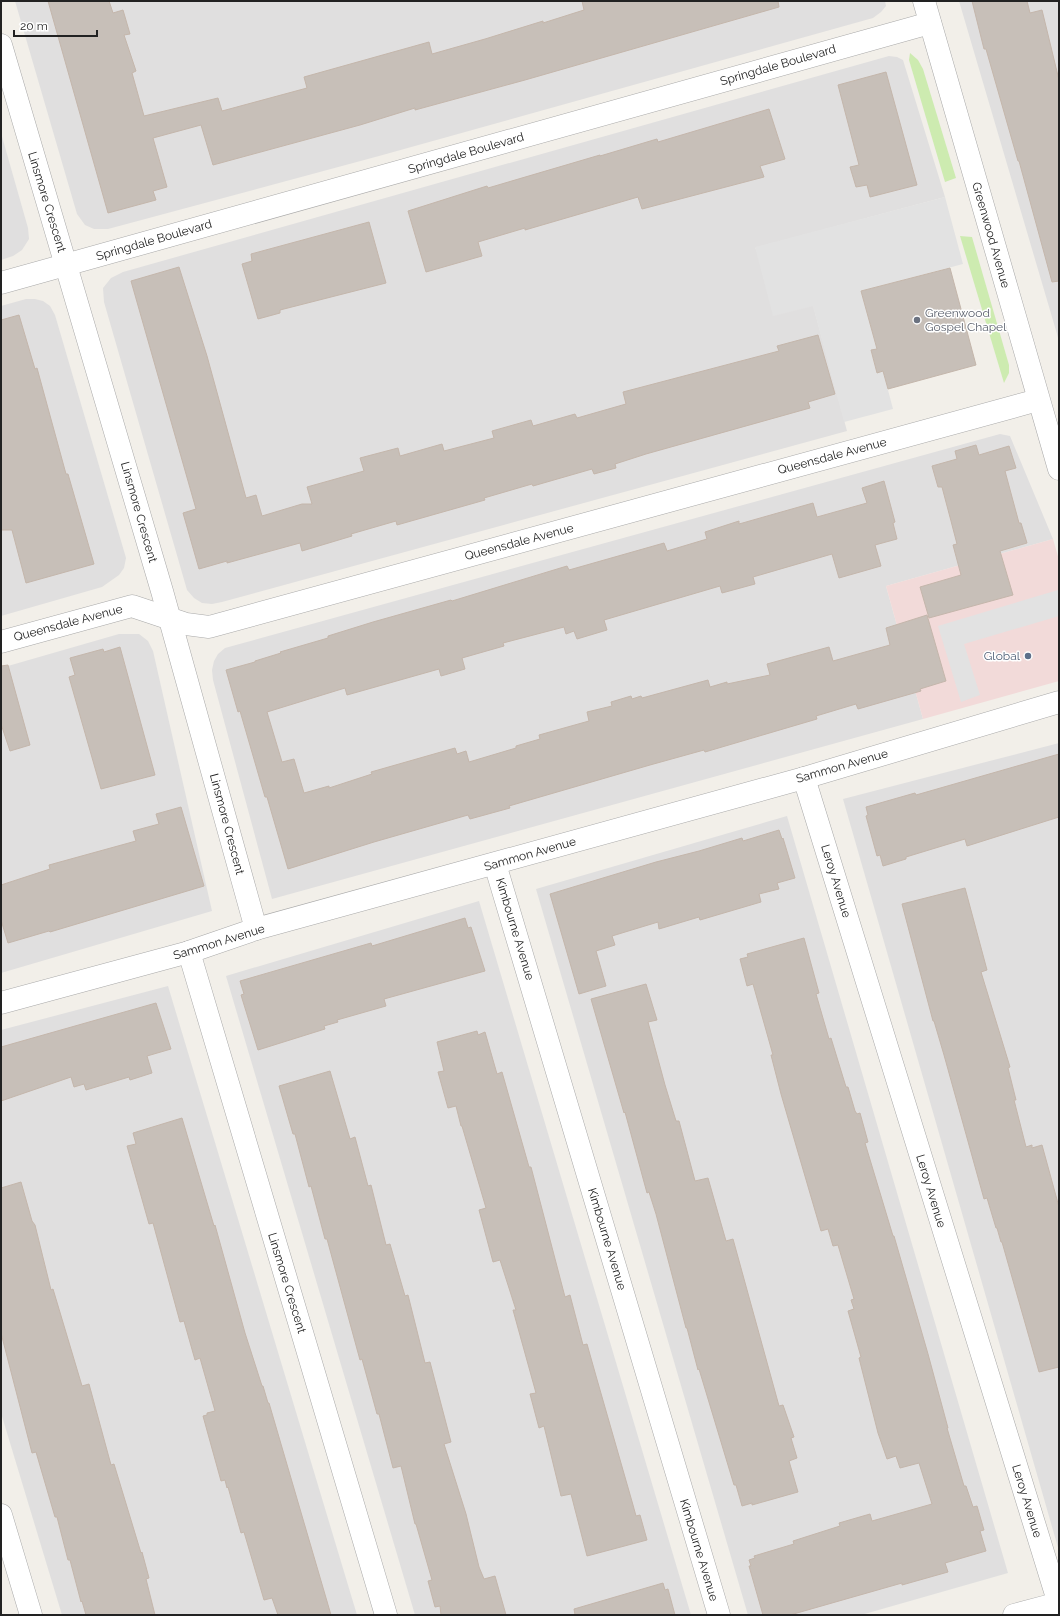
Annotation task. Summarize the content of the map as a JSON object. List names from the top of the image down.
{
  "streets": {
    "street": [
      "Springdale Boulevard",
      "Linsmore Crescent",
      "Greenwood Avenue",
      "Queensdale Avenue",
      "Sammon Avenue",
      "Leroy Avenue",
      "Kimbourne Avenue"
    ]
  },
  "crossings": [
    ["Springdale Boulevard", "Linsmore Crescent"],
    ["Springdale Boulevard", "Greenwood Avenue"],
    ["Linsmore Crescent", "Queensdale Avenue"],
    ["Linsmore Crescent", "Sammon Avenue"],
    ["Greenwood Avenue", "Queensdale Avenue"],
    ["Sammon Avenue", "Leroy Avenue"],
    ["Sammon Avenue", "Kimbourne Avenue"]
  ],
  "places": ["Greenwood Gospel Chapel", "Global"],
  "scale_bar": "20 m"
}
